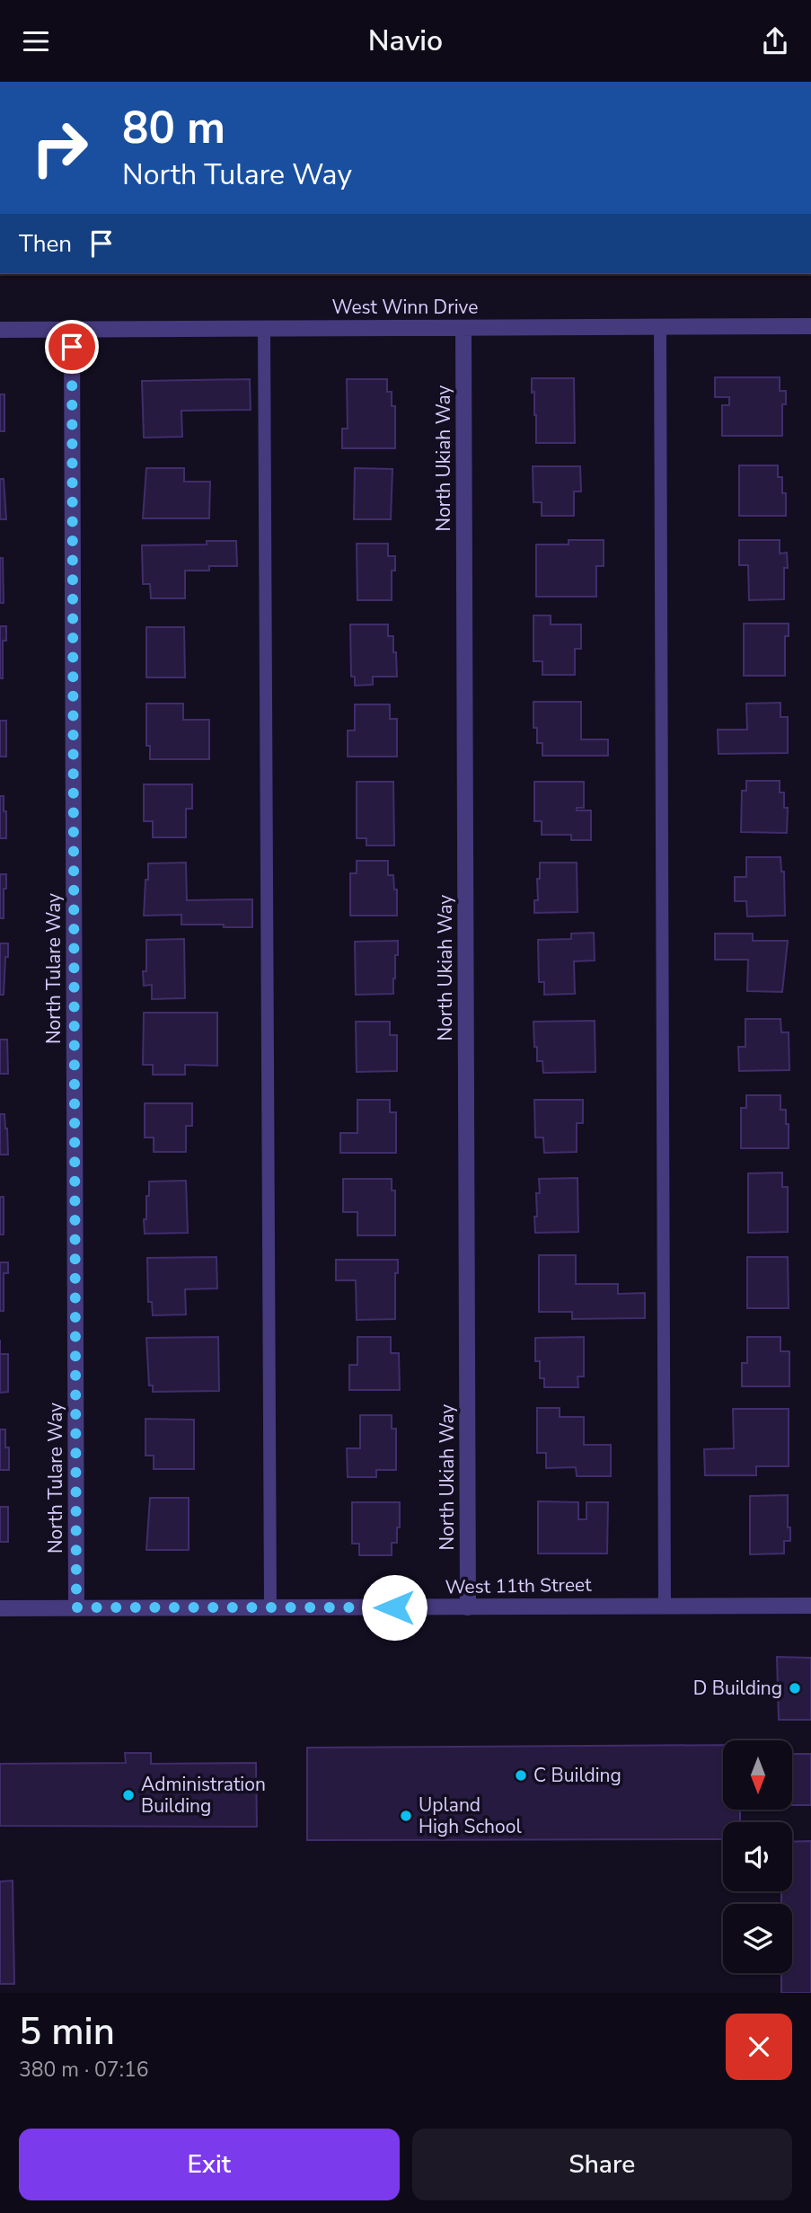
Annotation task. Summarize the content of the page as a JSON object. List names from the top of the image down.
{
  "streets": {
    "street": [
      "West Winn Drive",
      "North Ukiah Way",
      "North Tulare Way",
      "West 11th Street"
    ]
  },
  "crossings": [
    ["West Winn Drive", "North Ukiah Way"],
    ["West Winn Drive", "North Tulare Way"],
    ["North Ukiah Way", "West 11th Street"],
    ["North Tulare Way", "West 11th Street"]
  ],
  "places": [
    "D Building",
    "C Building",
    "Administration Building",
    "Upland High School"
  ],
  "north": "bottom",
  "page": {
    "header": "Navio",
    "turn": ["80 m", "North Tulare Way"],
    "then": "Then",
    "heading": ["5 min", "380 m · 07:16"],
    "buttons": ["Exit", "Share"]
  }
}
